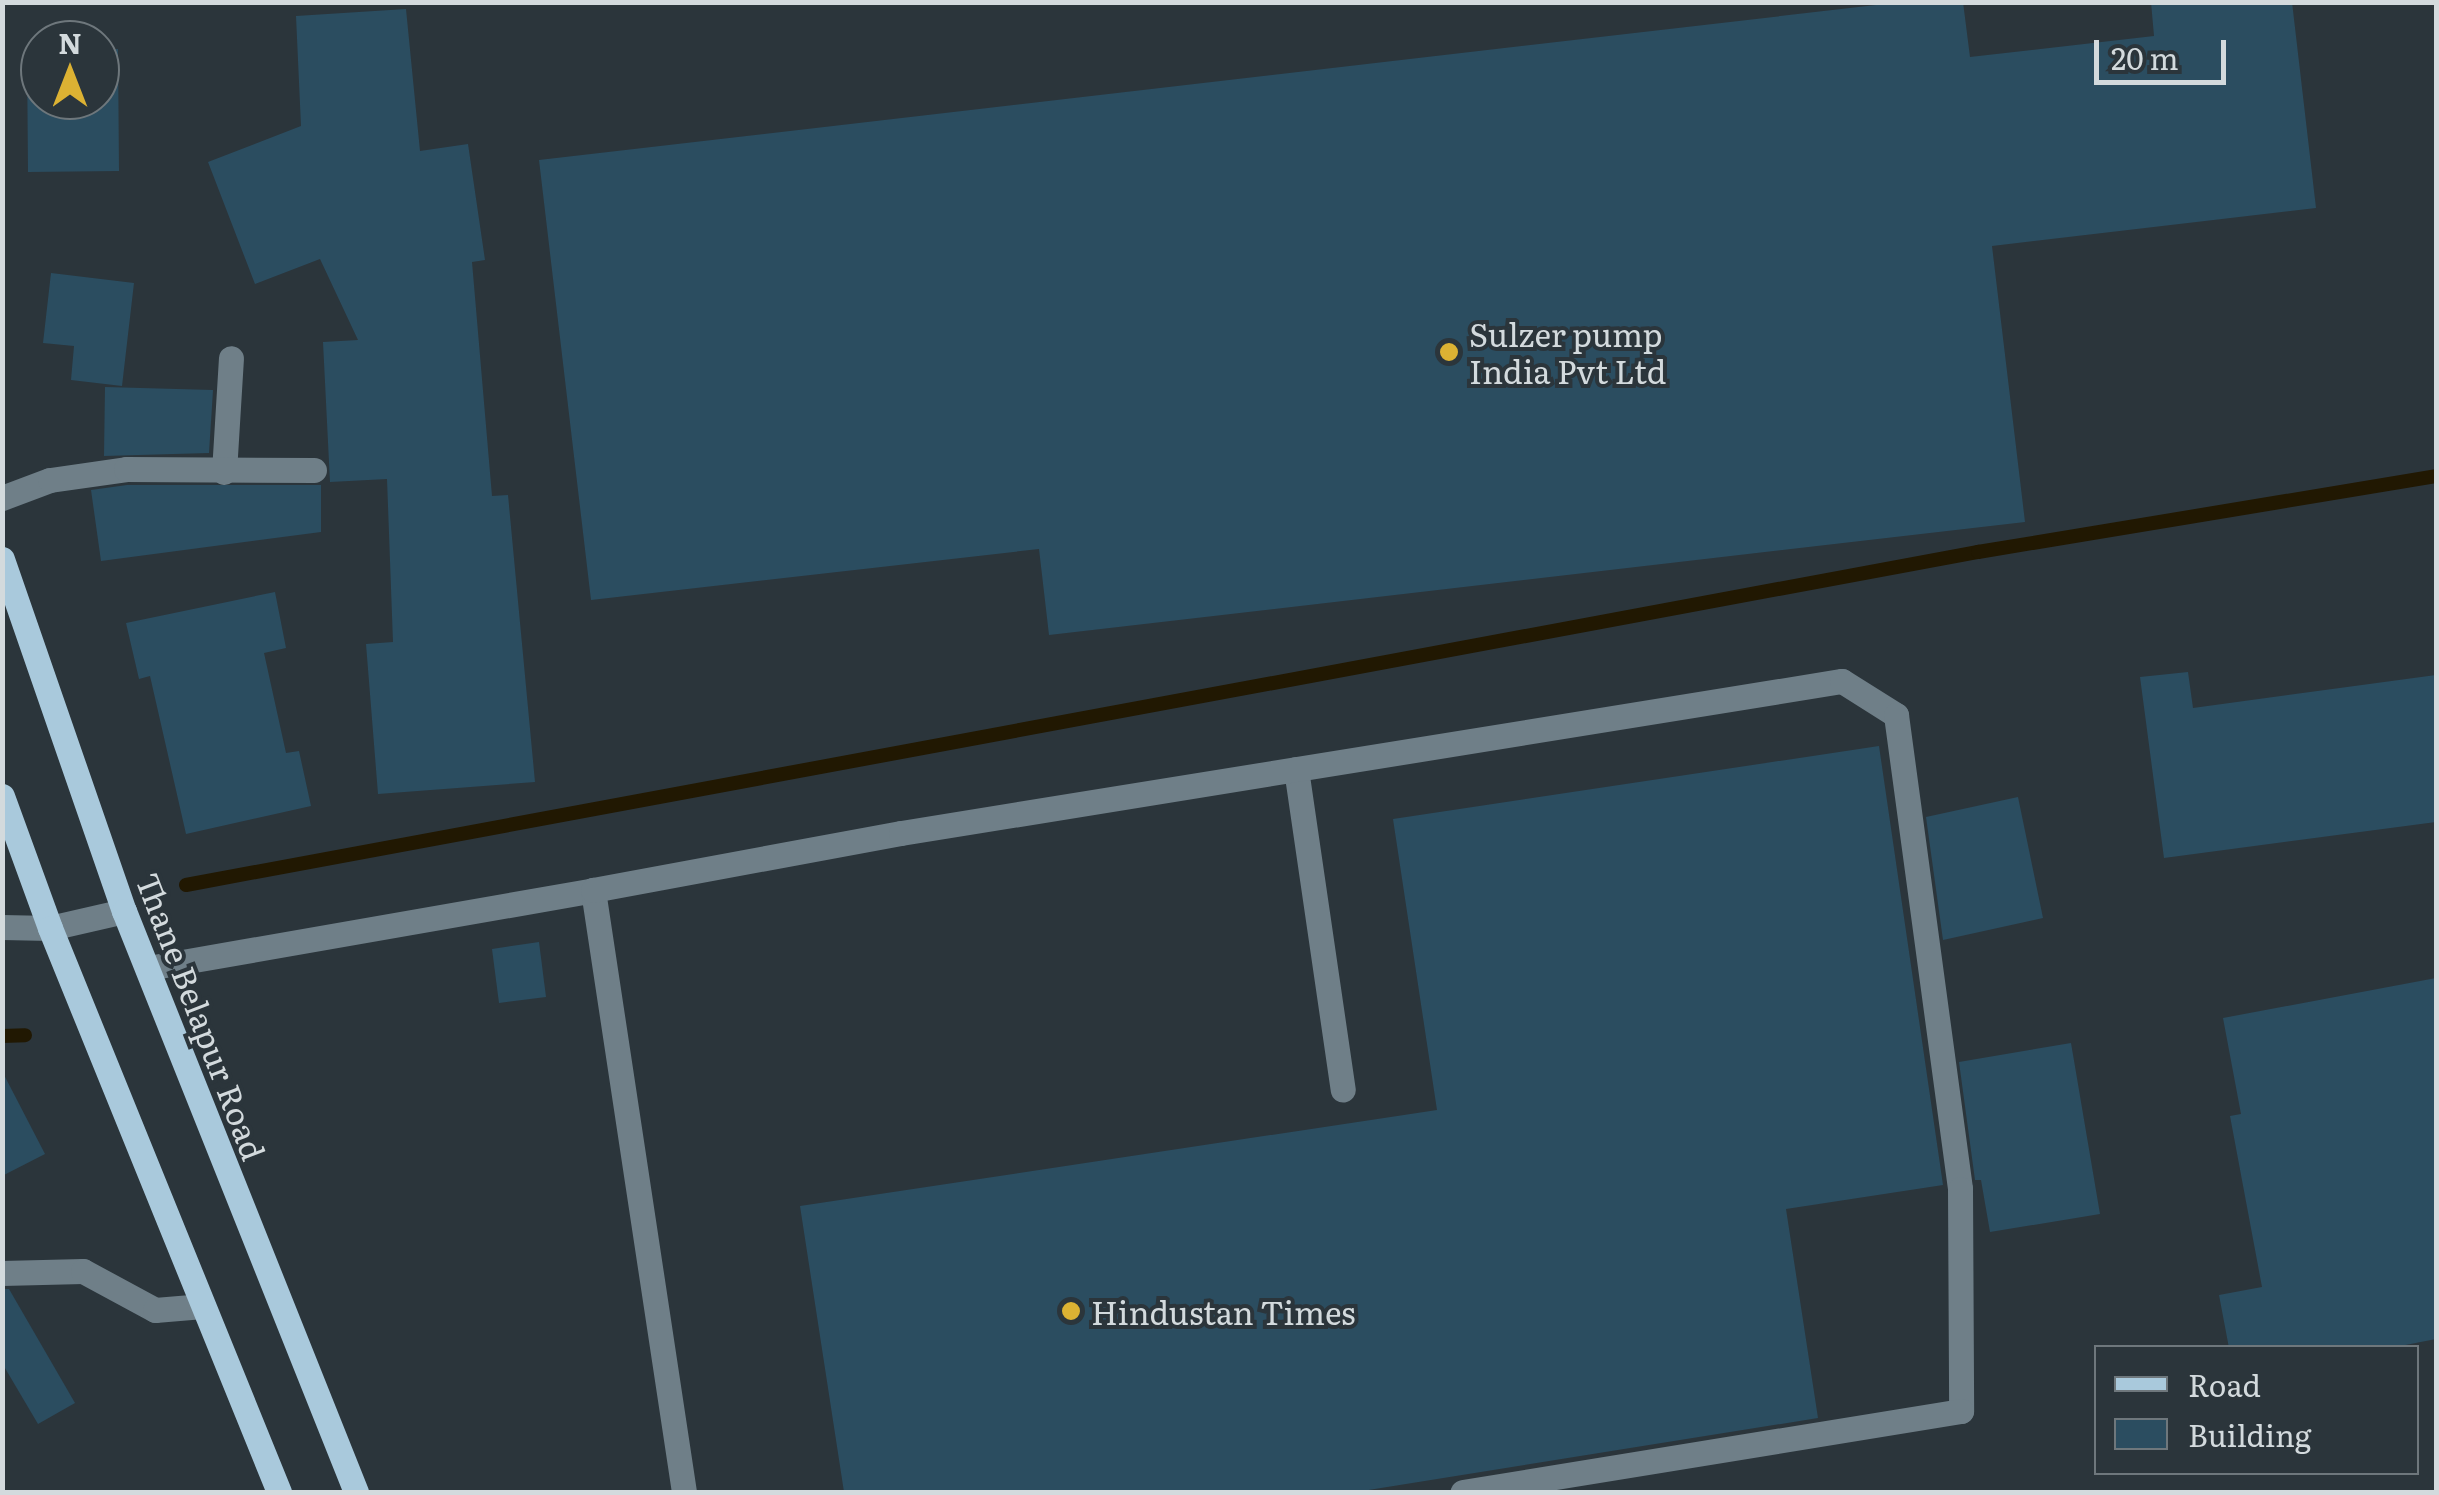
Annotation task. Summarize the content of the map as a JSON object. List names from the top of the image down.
{
  "streets": {
    "main road": ["Thane Belapur Road"]
  },
  "places": ["Sulzer pump India Pvt Ltd", "Hindustan Times"],
  "legend": ["Road", "Building"],
  "scale_bar": "20 m",
  "north": "top"
}
